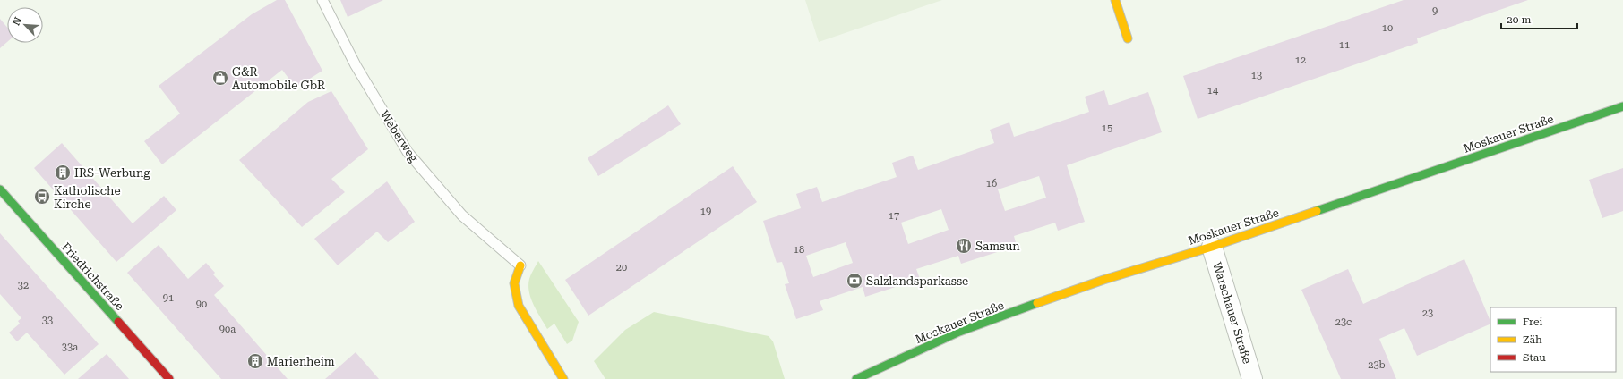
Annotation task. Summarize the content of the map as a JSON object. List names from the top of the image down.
{
  "streets": {
    "street": ["Moskauer Straße", "Friedrichstraße", "Warschauer Straße"],
    "lane": ["Weberweg"]
  },
  "crossings": [
    ["Moskauer Straße", "Warschauer Straße"]
  ],
  "places": {
    "shop": ["G&R Automobile GbR"],
    "building": ["IRS-Werbung", "Marienheim"],
    "bus stop": ["Katholische Kirche"],
    "restaurant": ["Samsun"],
    "bank": ["Salzlandsparkasse"]
  },
  "house_numbers": [
    "9",
    "10",
    "11",
    "12",
    "13",
    "14",
    "15",
    "16",
    "19",
    "17",
    "18",
    "20",
    "32",
    "91",
    "90",
    "23",
    "33",
    "23c",
    "90a",
    "33a",
    "23b"
  ],
  "legend": ["Frei", "Zäh", "Stau"],
  "scale_bar": "20 m",
  "north": "top left"
}
